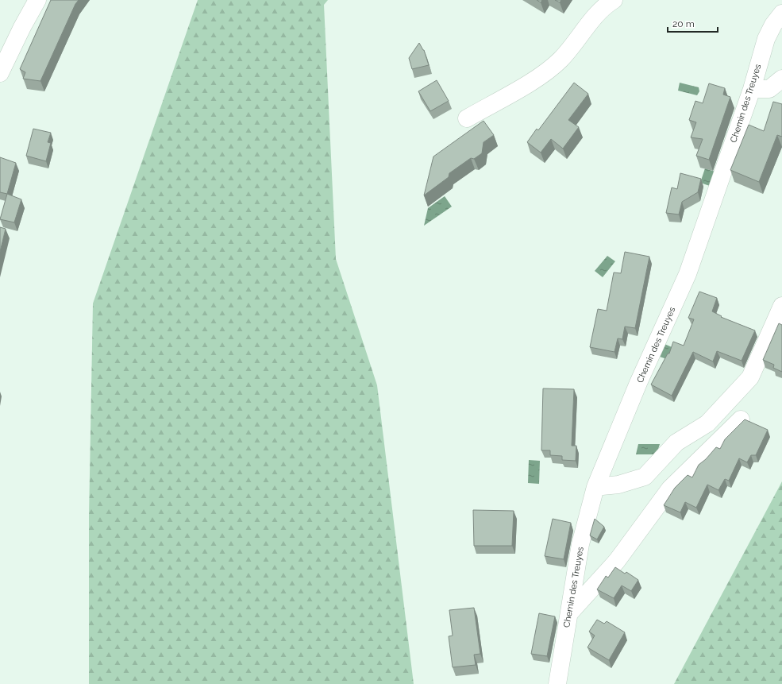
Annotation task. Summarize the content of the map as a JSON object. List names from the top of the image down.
{
  "streets": {
    "street": ["Chemin des Treuyes"]
  },
  "scale_bar": "20 m"
}
